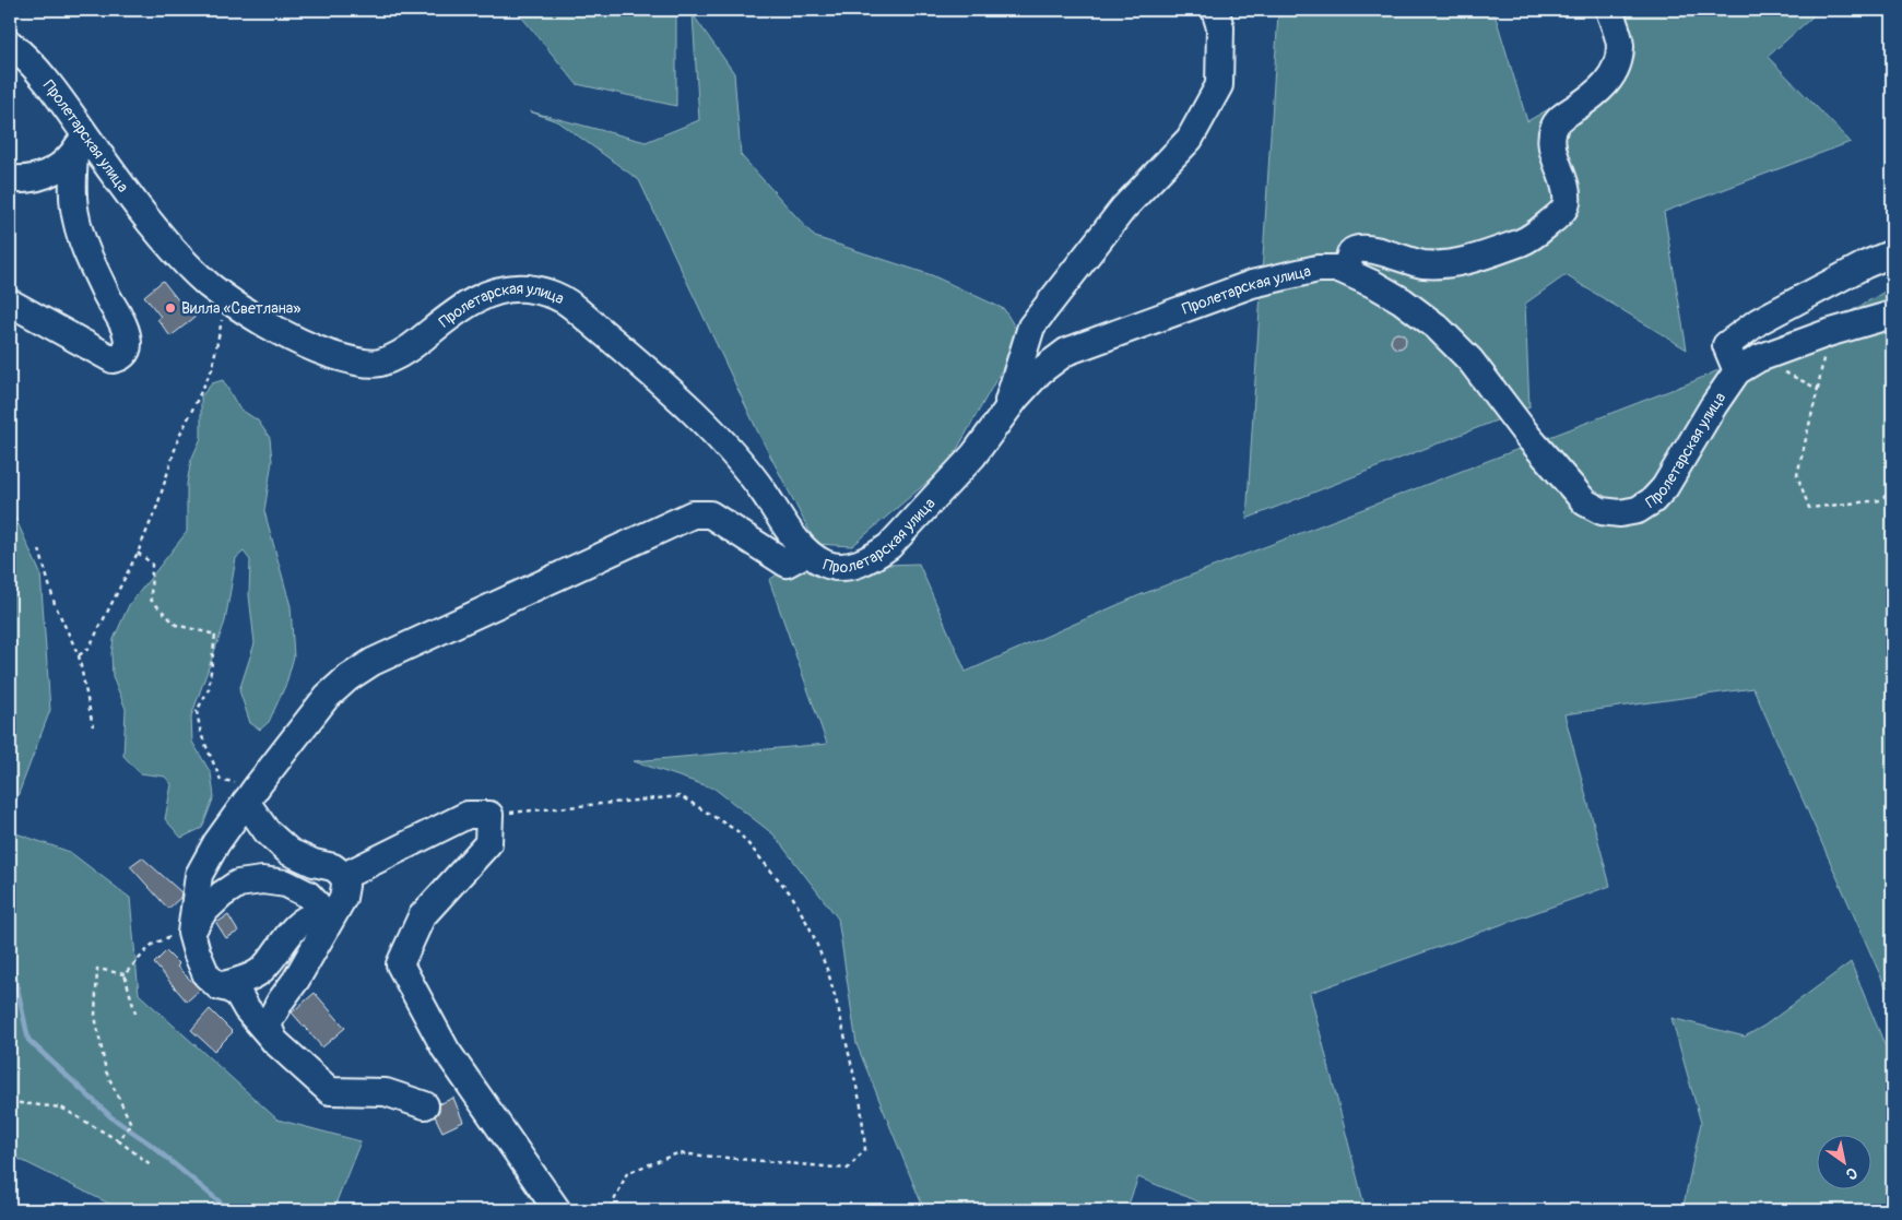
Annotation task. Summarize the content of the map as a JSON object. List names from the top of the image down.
{
  "streets": {
    "street": ["Пролетарская улица"]
  },
  "places": ["Вилла «Светлана»"],
  "north": "bottom right"
}
